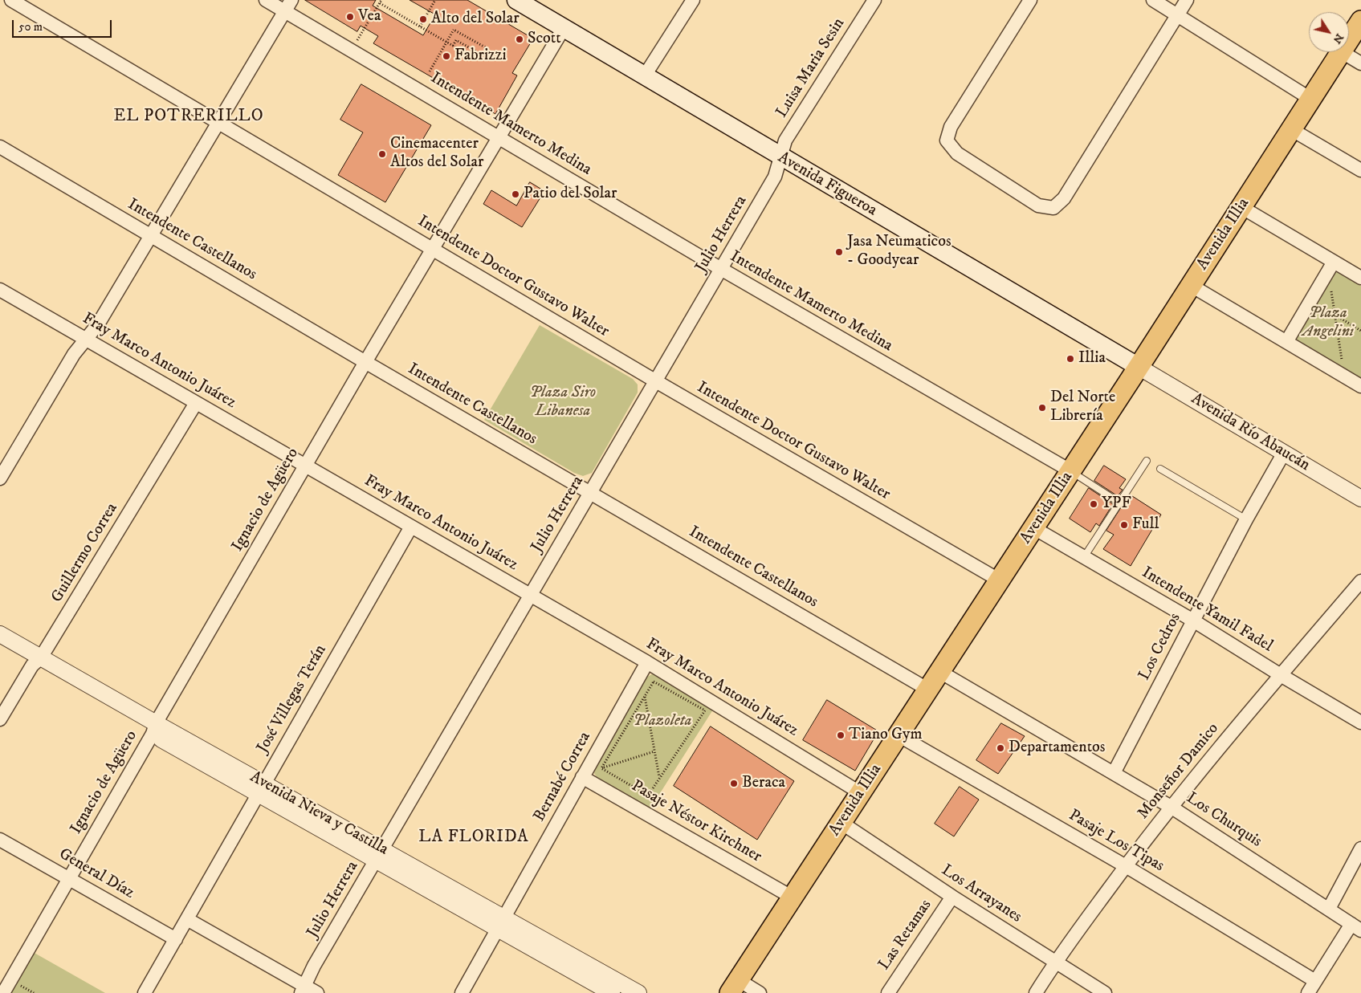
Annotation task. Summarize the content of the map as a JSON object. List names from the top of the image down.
{
  "streets": {
    "main road": ["Avenida Figueroa", "Avenida Illia"],
    "street": [
      "Luisa Maria Sesin",
      "Intendente Mamerto Medina",
      "Julio Herrera",
      "Intendente Castellanos",
      "Intendente Doctor Gustavo Walter",
      "Fray Marco Antonio Juárez",
      "Avenida Río Abaucán",
      "Ignacio de Agüero",
      "Guillermo Correa",
      "Intendente Yamil Fadel",
      "Los Cedros",
      "José Villegas Terán",
      "Monseñor Damico",
      "Bernabé Correa",
      "Avenida Nieva y Castilla",
      "Los Churquis",
      "Pasaje Néstor Kirchner",
      "Pasaje Los Tipas",
      "General Díaz",
      "Los Arrayanes",
      "Las Retamas"
    ]
  },
  "crossings": [
    ["Luisa Maria Sesin", "Avenida Figueroa"],
    ["Luisa Maria Sesin", "Julio Herrera"],
    ["Intendente Mamerto Medina", "Julio Herrera"],
    ["Intendente Mamerto Medina", "Avenida Illia"],
    ["Intendente Mamerto Medina", "Ignacio de Agüero"],
    ["Avenida Figueroa", "Julio Herrera"],
    ["Avenida Figueroa", "Avenida Illia"],
    ["Avenida Figueroa", "Avenida Río Abaucán"],
    ["Avenida Figueroa", "Ignacio de Agüero"],
    ["Julio Herrera", "Intendente Castellanos"],
    ["Julio Herrera", "Intendente Doctor Gustavo Walter"],
    ["Julio Herrera", "Fray Marco Antonio Juárez"],
    ["Julio Herrera", "Avenida Nieva y Castilla"],
    ["Avenida Illia", "Intendente Castellanos"],
    ["Avenida Illia", "Intendente Doctor Gustavo Walter"],
    ["Avenida Illia", "Fray Marco Antonio Juárez"],
    ["Avenida Illia", "Avenida Río Abaucán"],
    ["Avenida Illia", "Intendente Yamil Fadel"],
    ["Avenida Illia", "Los Churquis"],
    ["Avenida Illia", "Pasaje Néstor Kirchner"],
    ["Avenida Illia", "Pasaje Los Tipas"],
    ["Avenida Illia", "Los Arrayanes"],
    ["Intendente Castellanos", "Ignacio de Agüero"],
    ["Intendente Doctor Gustavo Walter", "Ignacio de Agüero"],
    ["Fray Marco Antonio Juárez", "Ignacio de Agüero"],
    ["Fray Marco Antonio Juárez", "Guillermo Correa"],
    ["Fray Marco Antonio Juárez", "José Villegas Terán"],
    ["Fray Marco Antonio Juárez", "Bernabé Correa"],
    ["Avenida Río Abaucán", "Los Cedros"],
    ["Ignacio de Agüero", "Avenida Nieva y Castilla"],
    ["Ignacio de Agüero", "General Díaz"],
    ["Guillermo Correa", "Avenida Nieva y Castilla"],
    ["Intendente Yamil Fadel", "Los Cedros"],
    ["Intendente Yamil Fadel", "Monseñor Damico"],
    ["Los Cedros", "Los Churquis"],
    ["José Villegas Terán", "Avenida Nieva y Castilla"],
    ["José Villegas Terán", "General Díaz"],
    ["Monseñor Damico", "Los Churquis"],
    ["Monseñor Damico", "Pasaje Los Tipas"],
    ["Monseñor Damico", "Los Arrayanes"],
    ["Bernabé Correa", "Avenida Nieva y Castilla"],
    ["Bernabé Correa", "Pasaje Néstor Kirchner"],
    ["Los Arrayanes", "Las Retamas"]
  ],
  "districts": ["EL POTRERILLO", "LA FLORIDA"],
  "parks": ["Plaza Angelini", "Plaza Siro Libanesa", "Plazoleta"],
  "places": [
    "Vea",
    "Alto del Solar",
    "Scott",
    "Fabrizzi",
    "Cinemacenter Altos del Solar",
    "Patio del Solar",
    "Jasa Neumaticos - Goodyear",
    "Illia",
    "Del Norte Librería",
    "YPF",
    "Full",
    "Tiano Gym",
    "Departamentos",
    "Beraca"
  ],
  "scale_bar": "50 m",
  "north": "bottom right"
}
